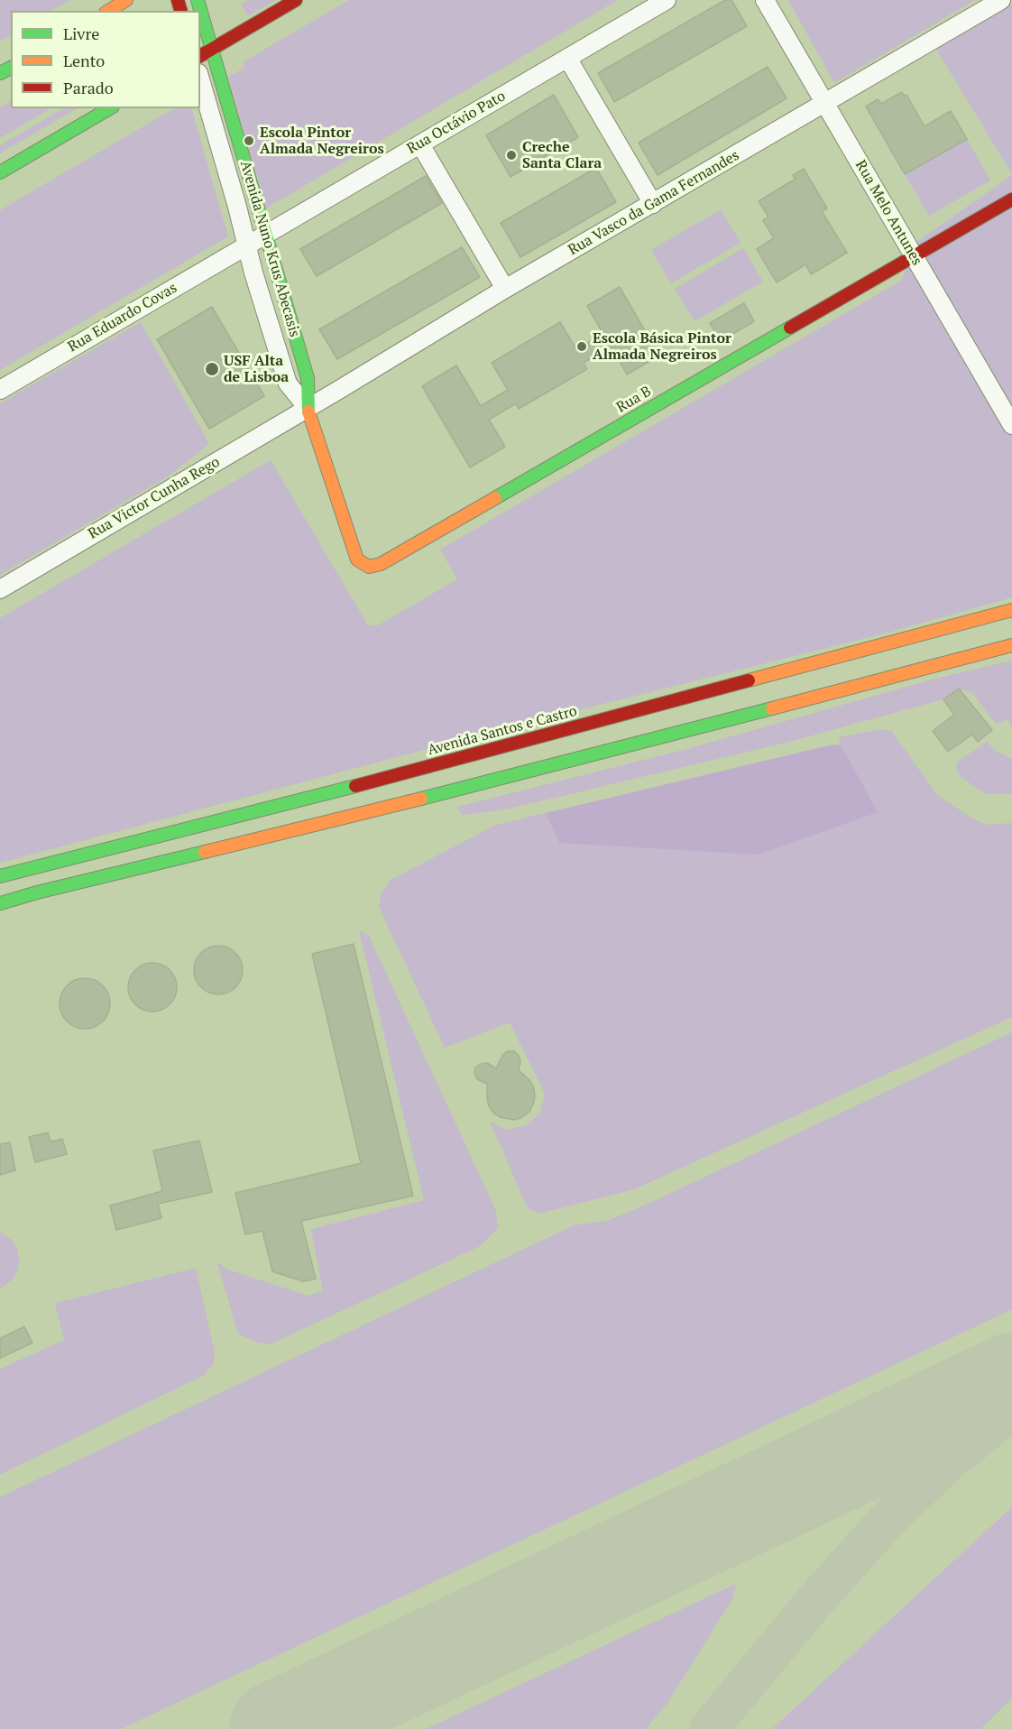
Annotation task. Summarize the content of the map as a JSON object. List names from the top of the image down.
{
  "streets": {
    "main road": ["Avenida Nuno Krus Abecasis", "Rua B", "Avenida Santos e Castro"],
    "street": [
      "Rua Octávio Pato",
      "Rua Vasco da Gama Fernandes",
      "Rua Melo Antunes",
      "Rua Eduardo Covas",
      "Rua Victor Cunha Rego"
    ]
  },
  "crossings": [
    ["Rua Octávio Pato", "Avenida Nuno Krus Abecasis"],
    ["Rua Octávio Pato", "Rua Eduardo Covas"],
    ["Rua Vasco da Gama Fernandes", "Rua Melo Antunes"],
    ["Rua Vasco da Gama Fernandes", "Avenida Nuno Krus Abecasis"],
    ["Rua Vasco da Gama Fernandes", "Rua B"],
    ["Rua Vasco da Gama Fernandes", "Rua Victor Cunha Rego"],
    ["Rua Melo Antunes", "Rua B"],
    ["Avenida Nuno Krus Abecasis", "Rua Eduardo Covas"],
    ["Avenida Nuno Krus Abecasis", "Rua B"],
    ["Avenida Nuno Krus Abecasis", "Rua Victor Cunha Rego"],
    ["Rua B", "Rua Victor Cunha Rego"]
  ],
  "places": [
    "Escola Pintor Almada Negreiros",
    "Creche Santa Clara",
    "Escola Básica Pintor Almada Negreiros",
    "USF Alta de Lisboa"
  ],
  "legend": ["Livre", "Lento", "Parado"]
}
